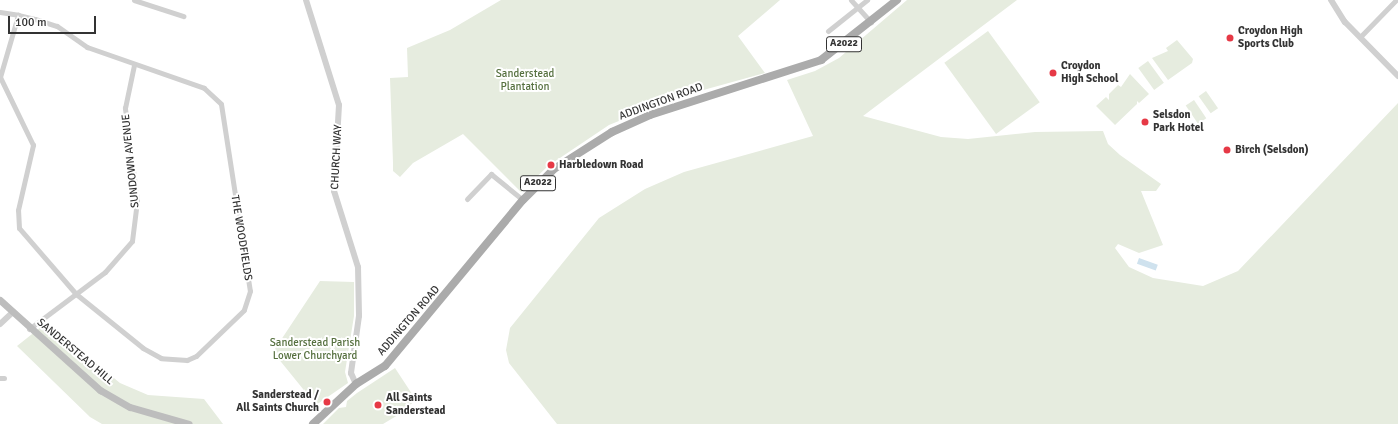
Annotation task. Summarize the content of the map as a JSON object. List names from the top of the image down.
{
  "streets": {
    "main road": ["A2022", "ADDINGTON ROAD", "SANDERSTEAD HILL"],
    "street": ["CHURCH WAY", "SUNDOWN AVENUE", "THE WOODFIELDS"]
  },
  "crossings": [
    ["ADDINGTON ROAD", "CHURCH WAY"],
    ["SUNDOWN AVENUE", "THE WOODFIELDS"],
    ["SUNDOWN AVENUE", "SANDERSTEAD HILL"]
  ],
  "parks": ["Sanderstead Plantation", "Sanderstead Parish Lower Churchyard"],
  "places": [
    "Croydon High Sports Club",
    "Croydon High School",
    "Selsdon Park Hotel",
    "Birch (Selsdon)",
    "Harbledown Road",
    "Sanderstead / All Saints Church",
    "All Saints Sanderstead"
  ],
  "scale_bar": "100 m"
}
